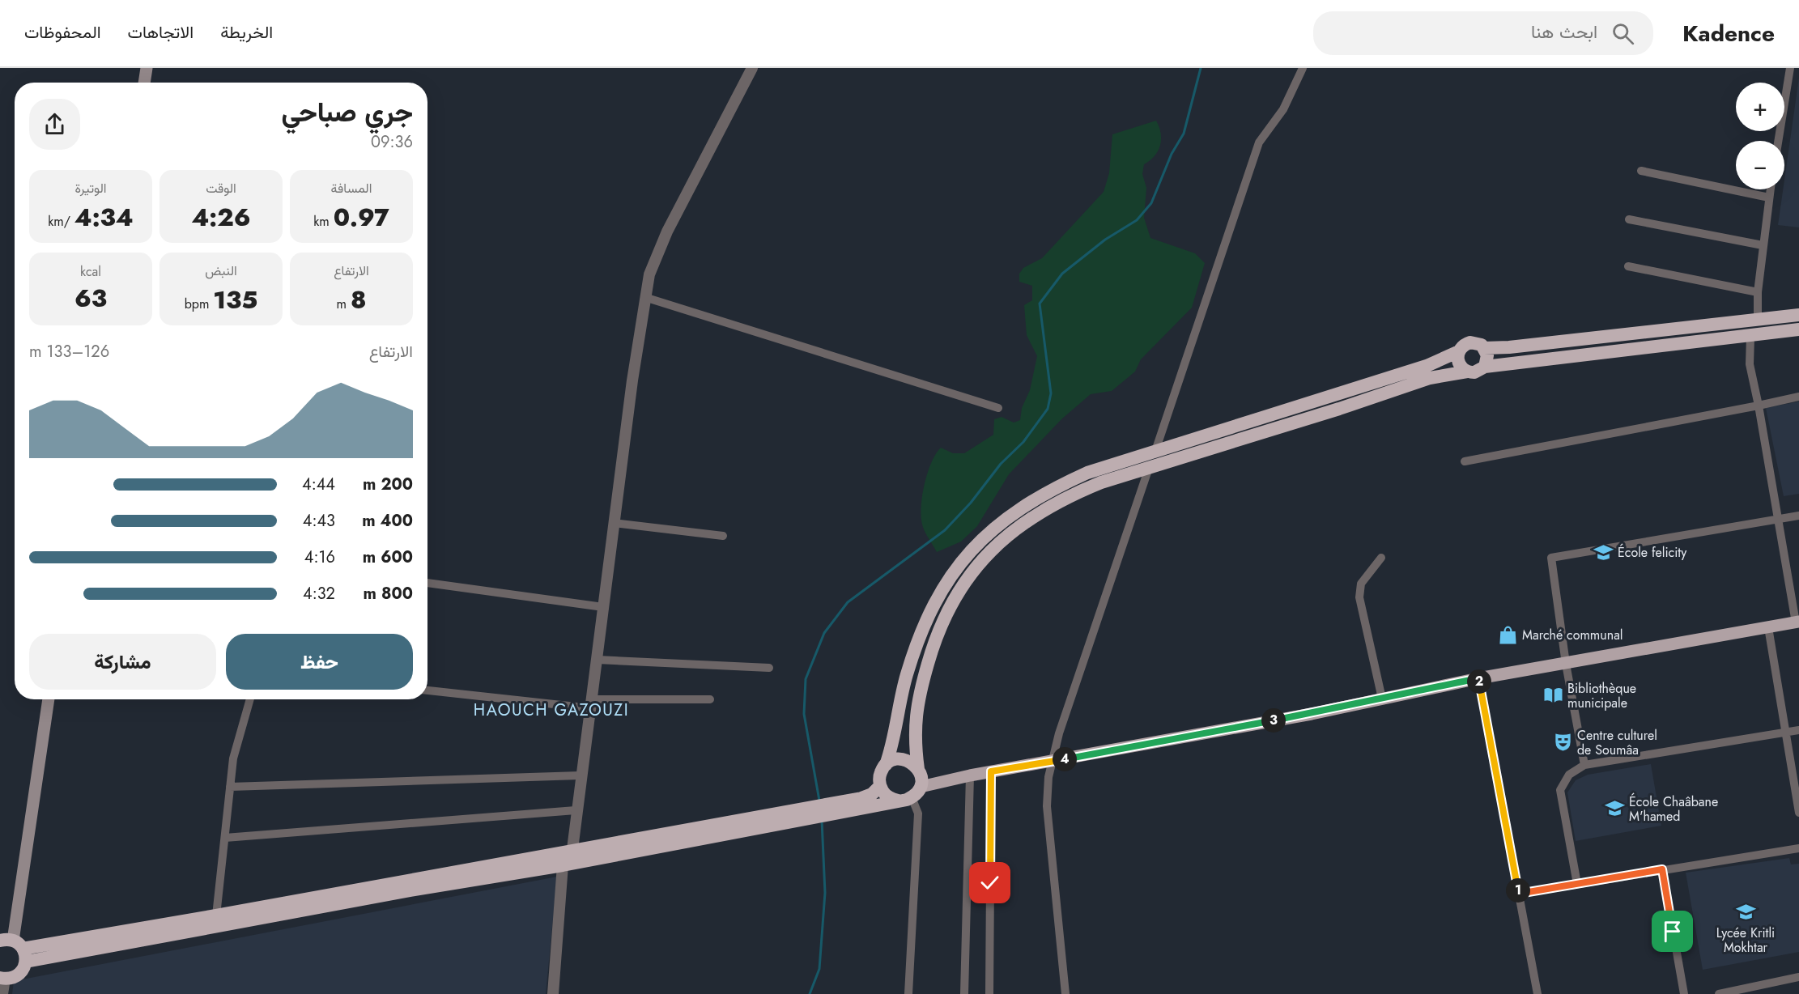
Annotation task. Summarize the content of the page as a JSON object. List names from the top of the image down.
{
  "districts": ["HAOUCH GAZOUZI"],
  "places": {
    "school or university": ["École felicity", "École Chaâbane M'hamed", "Lycée Kritli Mokhtar"],
    "shop": ["Marché communal"],
    "library": ["Bibliothèque municipale"],
    "theatre": ["Centre culturel de Soumâa"]
  },
  "page": {
    "header": "Kadence",
    "search": "ابحث هنا",
    "nav": ["الخريطة", "الاتجاهات", "المحفوظات"],
    "map_buttons": ["+", "−"],
    "heading": ["جري صباحي", "09:36"],
    "stats": [
      ["المسافة", "0.97 km"],
      ["الوقت", "4:26"],
      ["الوتيرة", "4:34 /km"],
      ["الارتفاع", "8 m"],
      ["النبض", "135 bpm"],
      ["kcal", "63"]
    ],
    "chart": ["الارتفاع", "126–133 m"],
    "list": [
      {
        "name": "200 m",
        "note": "4:44"
      },
      {
        "name": "400 m",
        "note": "4:43"
      },
      {
        "name": "600 m",
        "note": "4:16"
      },
      {
        "name": "800 m",
        "note": "4:32"
      }
    ],
    "buttons": ["حفظ", "مشاركة"],
    "pins": [
      "2",
      "3",
      "4",
      "1"
    ]
  }
}
